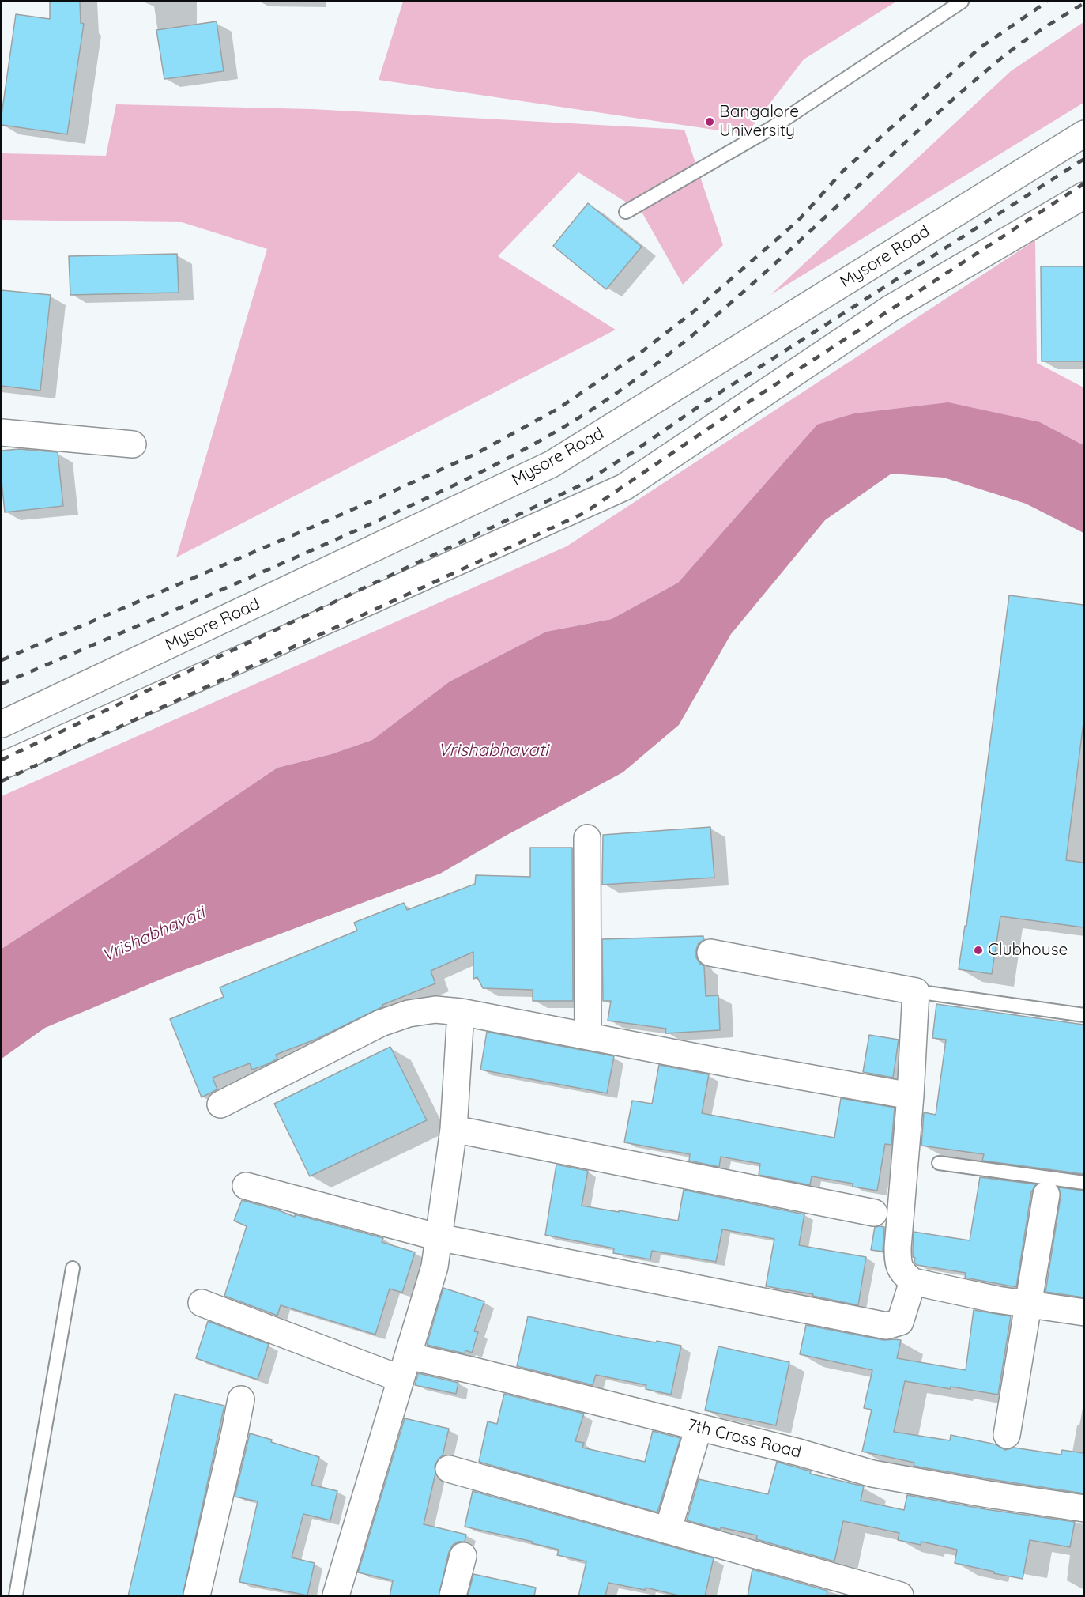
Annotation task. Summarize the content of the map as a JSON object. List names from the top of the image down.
{
  "streets": {
    "main road": ["Mysore Road", "7th Cross Road"]
  },
  "water": ["Vrishabhavati"],
  "places": ["Bangalore University", "Clubhouse"]
}
